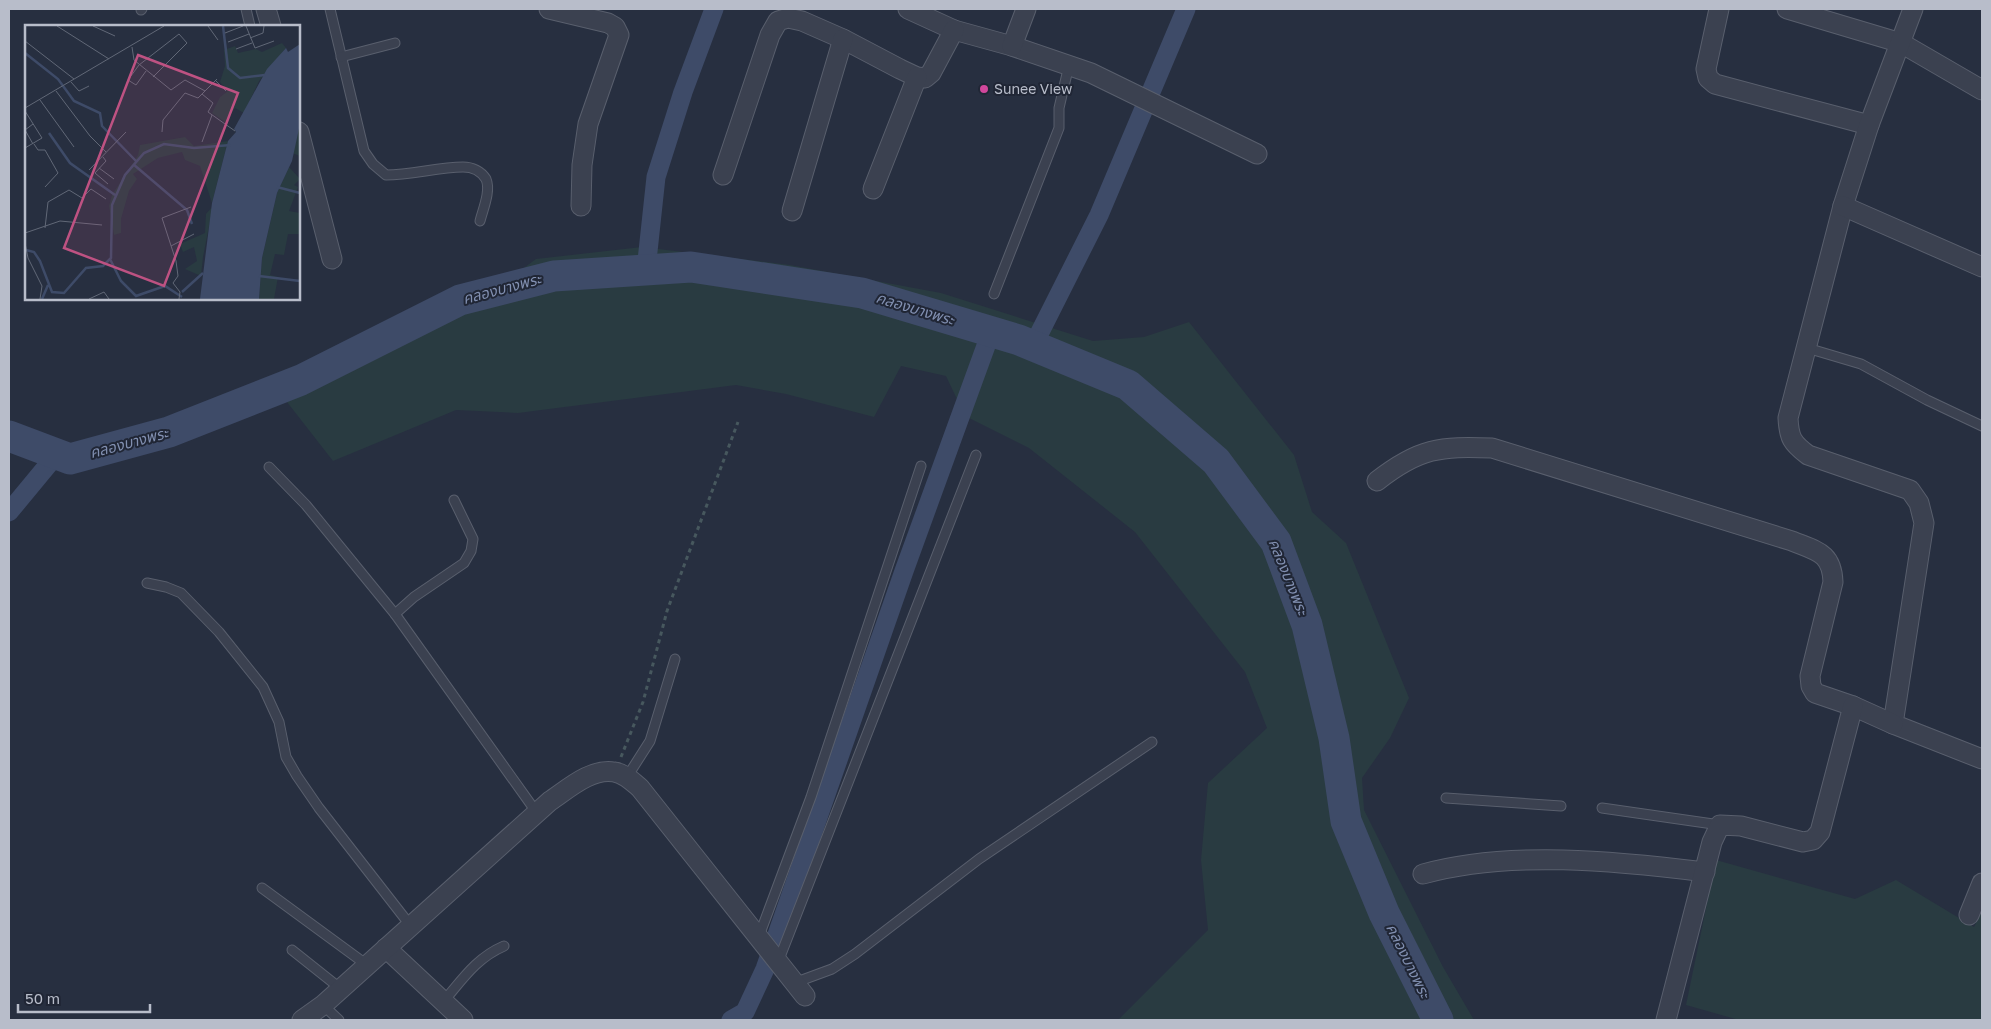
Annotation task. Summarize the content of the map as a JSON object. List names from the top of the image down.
{
  "water": ["คลองบางพระ"],
  "places": ["Sunee View"],
  "scale_bar": "50 m"
}
